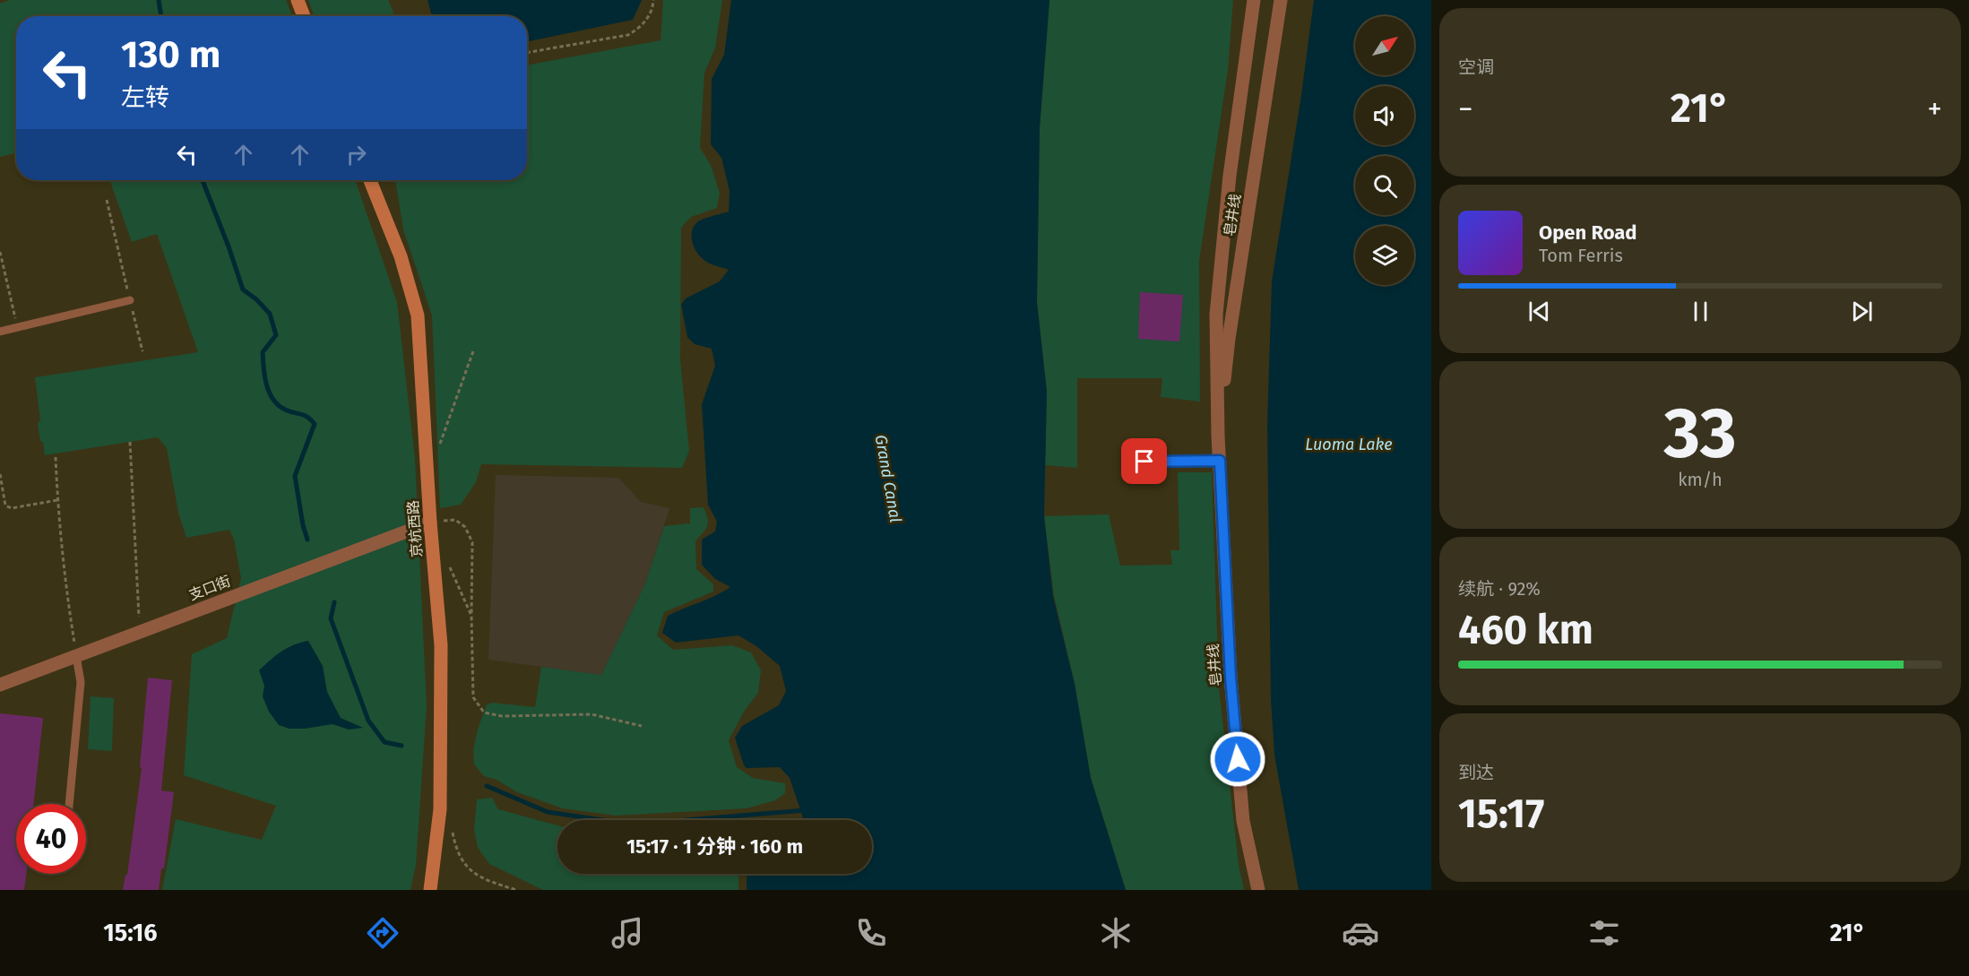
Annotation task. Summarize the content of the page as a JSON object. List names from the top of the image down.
{
  "streets": {
    "main road": ["京杭西路"],
    "street": ["皂井线", "支口街"]
  },
  "crossings": [
    ["京杭西路", "支口街"]
  ],
  "water": ["Luoma Lake", "Grand Canal"],
  "north": "top right",
  "page": {
    "tile": [
      "空调",
      ["33", "km/h"],
      ["续航 · 92%", "460 km"],
      ["到达", "15:17"]
    ],
    "turn": ["130 m", "左转"],
    "heat": ["−", "21°", "+"],
    "song": ["Open Road", "Tom Ferris"],
    "limit": "40",
    "trip": "15:17 · 1 分钟 · 160 m",
    "tabs": ["15:16", "21°"]
  }
}
